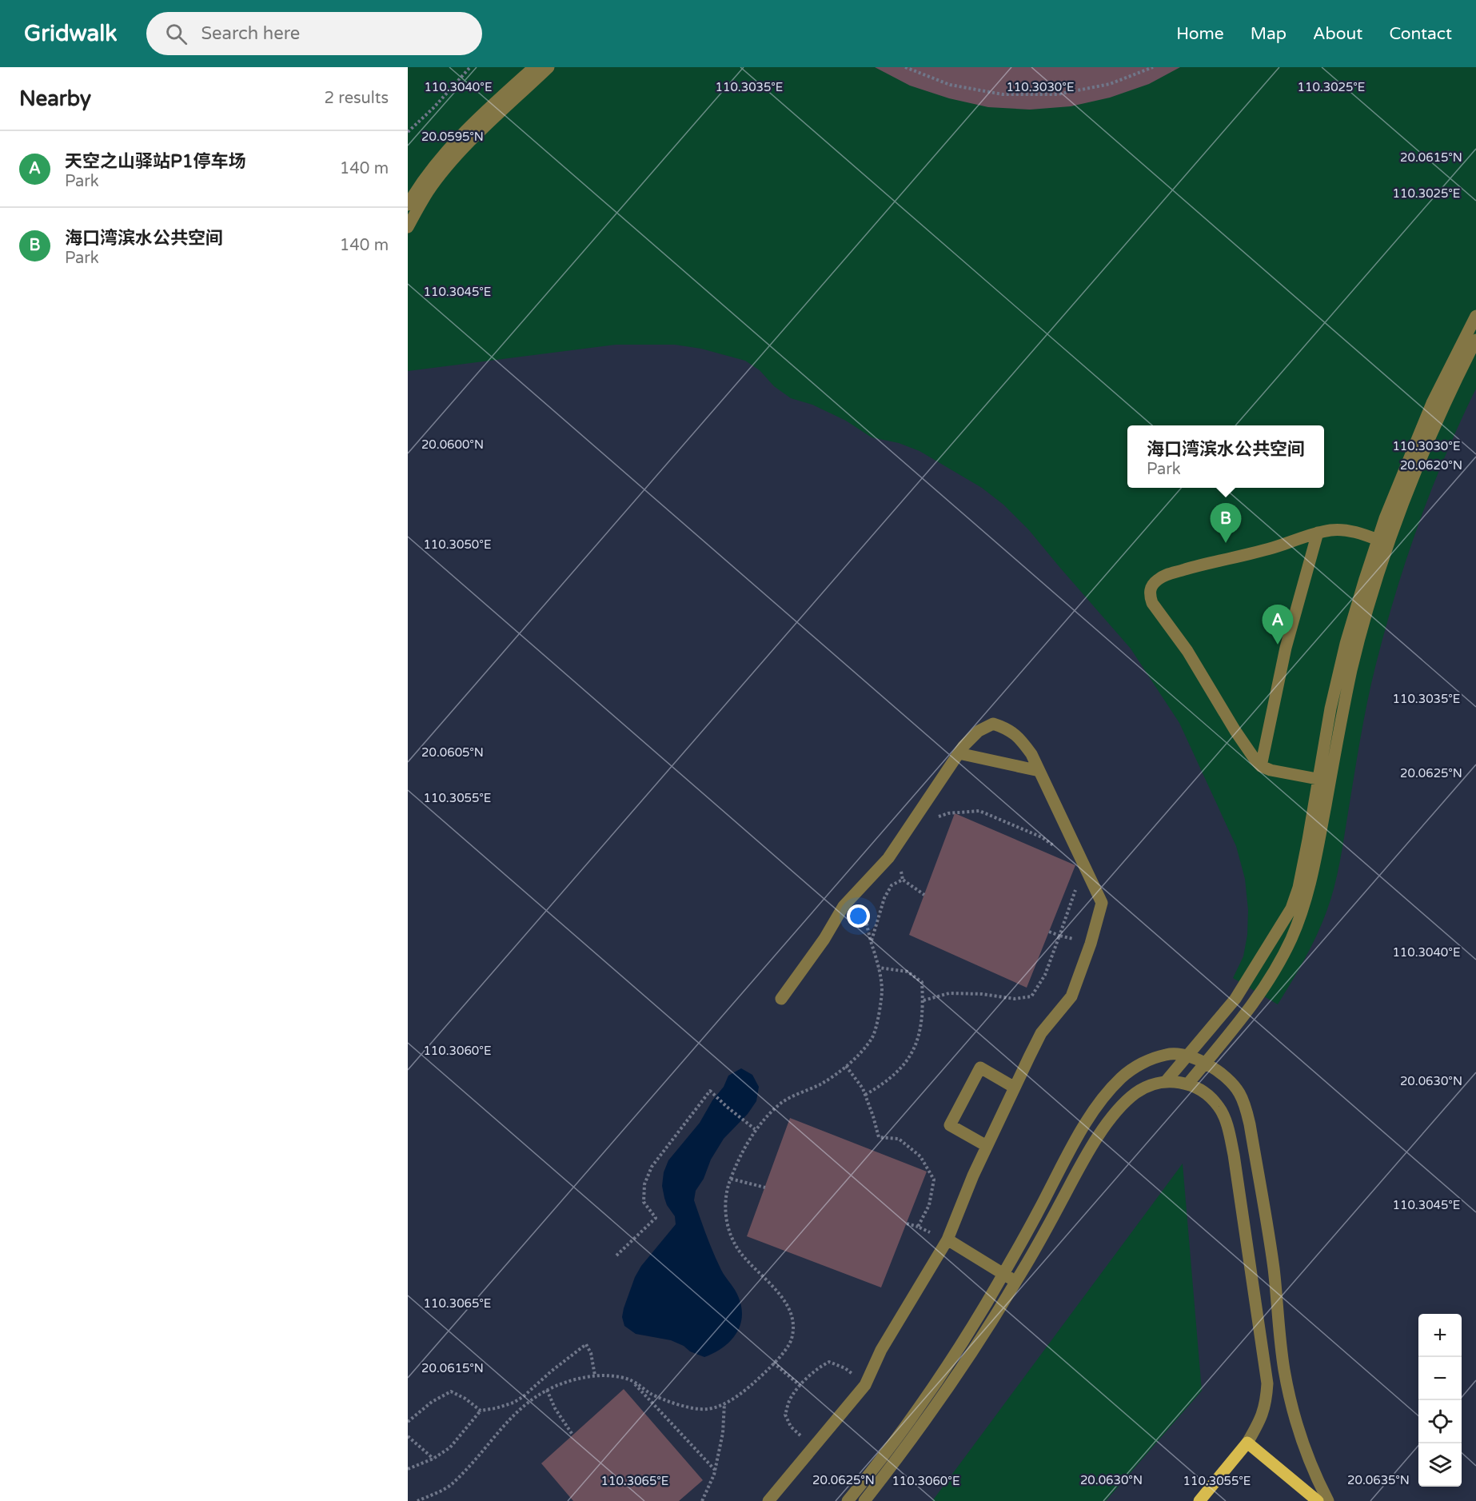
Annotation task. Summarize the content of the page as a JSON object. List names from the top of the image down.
{
  "page": {
    "header": "Gridwalk",
    "search": "Search here",
    "nav": [
      "Home",
      "Map",
      "About",
      "Contact"
    ],
    "heading": ["Nearby", "2 results"],
    "list": [
      {
        "mark": "A",
        "name": "天空之山驿站P1停车场",
        "note": "Park",
        "value": "140 m"
      },
      {
        "mark": "B",
        "name": "海口湾滨水公共空间",
        "note": "Park",
        "value": "140 m"
      }
    ],
    "popup": ["海口湾滨水公共空间", "Park"],
    "pins": ["B", "A"],
    "map_buttons": ["+", "−"]
  },
  "coordinates": [
    "110.3040°E",
    "110.3035°E",
    "110.3030°E",
    "110.3025°E",
    "20.0595°N",
    "20.0615°N",
    "110.3045°E",
    "20.0600°N",
    "20.0620°N",
    "110.3050°E",
    "20.0605°N",
    "20.0625°N",
    "110.3055°E",
    "110.3060°E",
    "20.0630°N",
    "110.3065°E",
    "20.0635°N"
  ]
}
